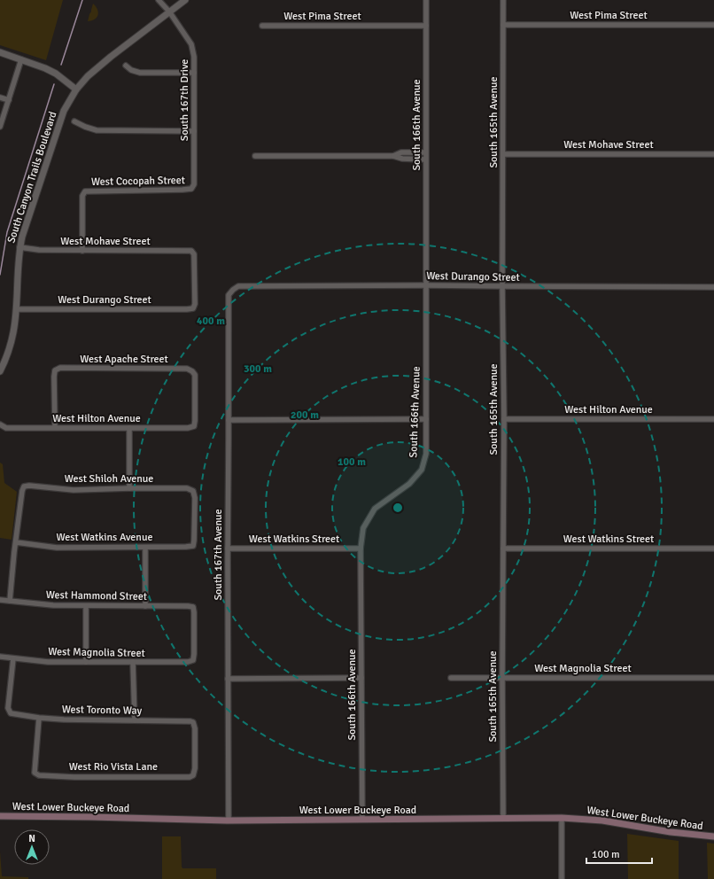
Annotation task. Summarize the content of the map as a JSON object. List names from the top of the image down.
{
  "streets": {
    "main road": ["West Lower Buckeye Road"],
    "street": [
      "West Pima Street",
      "South 167th Drive",
      "South 165th Avenue",
      "South 166th Avenue",
      "West Mohave Street",
      "South Canyon Trails Boulevard",
      "West Cocopah Street",
      "West Durango Street",
      "West Apache Street",
      "West Hilton Avenue",
      "West Shiloh Avenue",
      "West Watkins Avenue",
      "West Watkins Street",
      "South 167th Avenue",
      "West Hammond Street",
      "West Magnolia Street",
      "West Toronto Way",
      "West Rio Vista Lane"
    ]
  },
  "crossings": [
    ["West Pima Street", "South 165th Avenue"],
    ["West Pima Street", "South 166th Avenue"],
    ["South 167th Drive", "South Canyon Trails Boulevard"],
    ["South 167th Drive", "West Cocopah Street"],
    ["South 165th Avenue", "West Mohave Street"],
    ["South 165th Avenue", "West Durango Street"],
    ["South 165th Avenue", "West Hilton Avenue"],
    ["South 165th Avenue", "West Watkins Street"],
    ["South 165th Avenue", "West Magnolia Street"],
    ["South 165th Avenue", "West Lower Buckeye Road"],
    ["South 166th Avenue", "West Durango Street"],
    ["South 166th Avenue", "West Watkins Street"],
    ["South 166th Avenue", "West Lower Buckeye Road"],
    ["West Mohave Street", "South Canyon Trails Boulevard"],
    ["West Mohave Street", "West Cocopah Street"],
    ["West Mohave Street", "West Durango Street"],
    ["South Canyon Trails Boulevard", "West Durango Street"],
    ["West Durango Street", "South 167th Avenue"],
    ["West Apache Street", "West Hilton Avenue"],
    ["West Shiloh Avenue", "West Watkins Avenue"],
    ["West Watkins Street", "South 167th Avenue"],
    ["South 167th Avenue", "West Lower Buckeye Road"],
    ["West Hammond Street", "West Magnolia Street"],
    ["West Magnolia Street", "West Toronto Way"],
    ["West Toronto Way", "West Rio Vista Lane"]
  ],
  "scale_bar": "100 m",
  "north": "top",
  "rings": [
    "400 m",
    "300 m",
    "200 m",
    "100 m"
  ]
}
